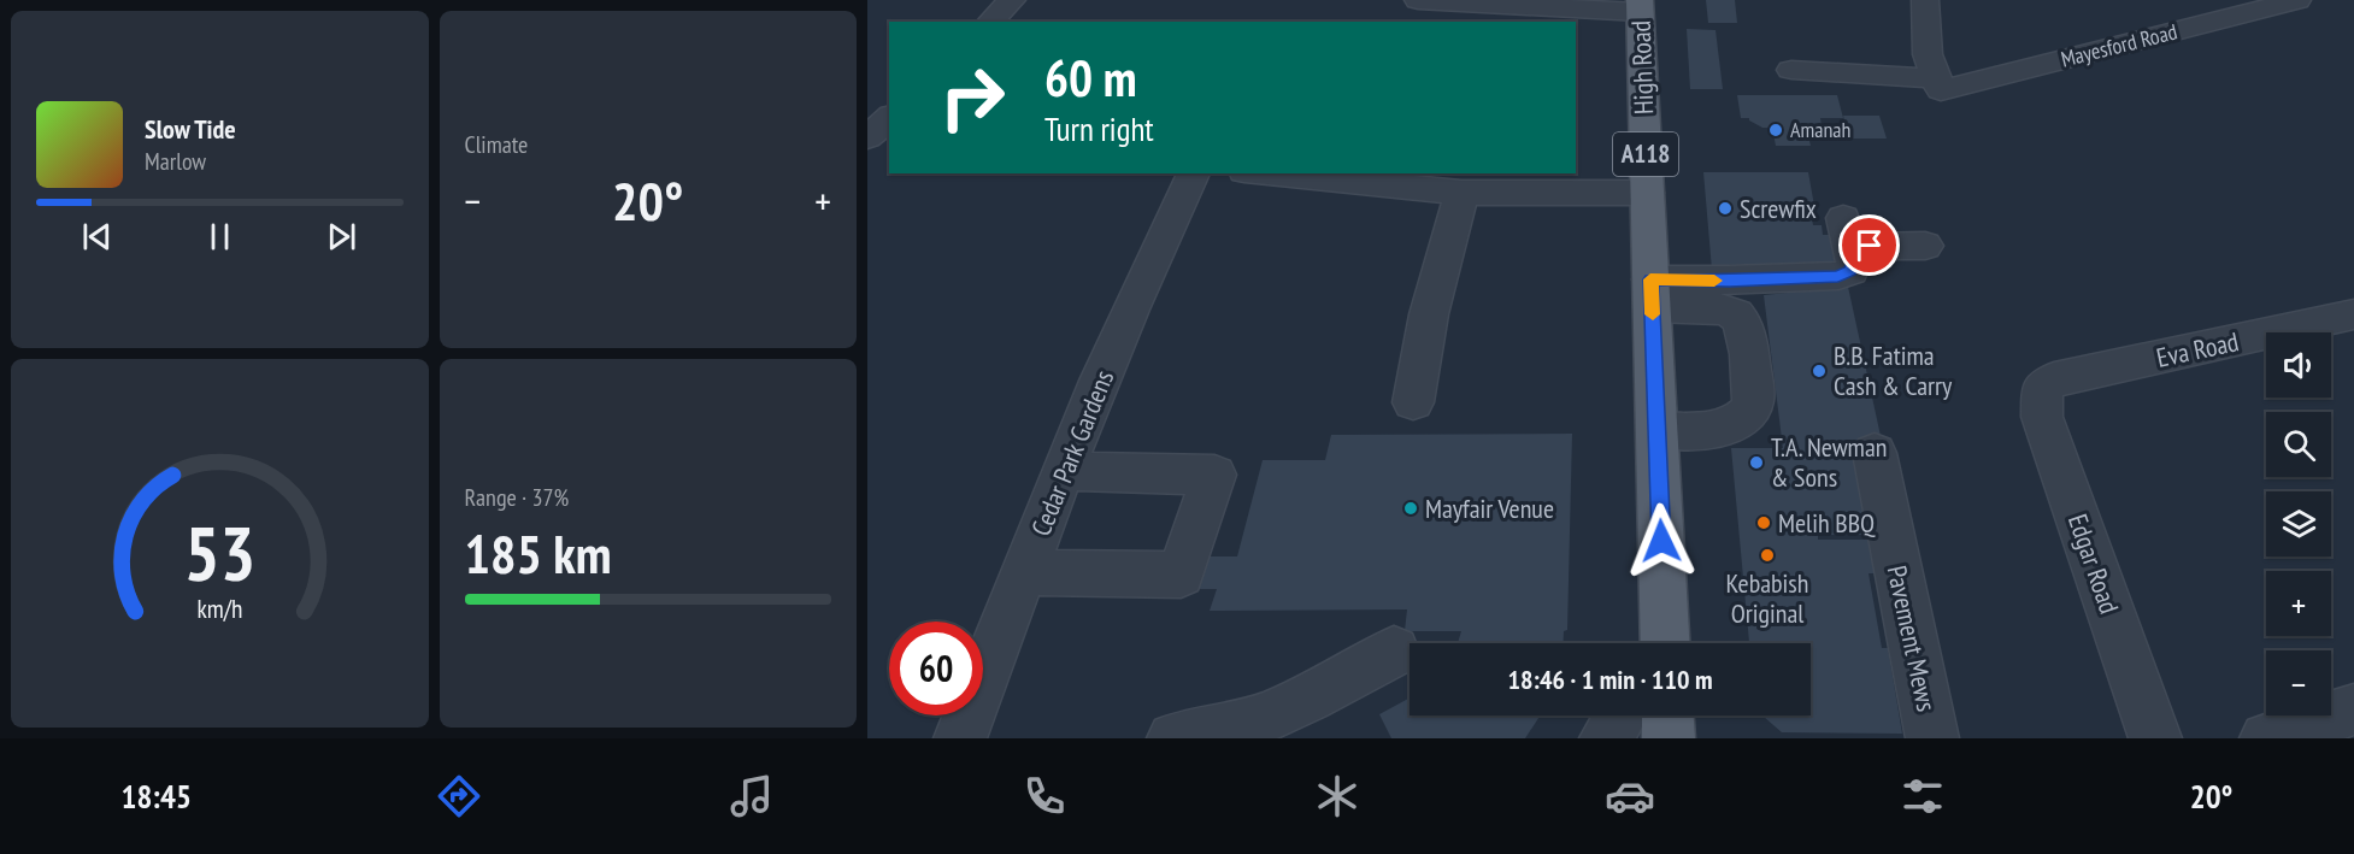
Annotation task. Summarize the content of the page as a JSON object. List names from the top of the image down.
{
  "streets": {
    "main road": ["High Road", "A118"],
    "street": [
      "Mayesford Road",
      "Eva Road",
      "Cedar Park Gardens",
      "Edgar Road",
      "Pavement Mews"
    ]
  },
  "crossings": [
    ["Eva Road", "Edgar Road"]
  ],
  "places": [
    "Amanah",
    "Screwfix",
    "B.B. Fatima Cash & Carry",
    "T.A. Newman & Sons",
    "Mayfair Venue",
    "Melih BBQ",
    "Kebabish Original"
  ],
  "page": {
    "tile": [
      "Climate",
      ["Range · 37%", "185 km"]
    ],
    "turn": ["60 m", "Turn right"],
    "song": ["Slow Tide", "Marlow"],
    "heat": ["−", "20°", "+"],
    "map_buttons": ["+", "−"],
    "limit": "60",
    "trip": "18:46 · 1 min · 110 m",
    "tabs": ["18:45", "20°"],
    "gauge": ["53", "km/h"]
  }
}
